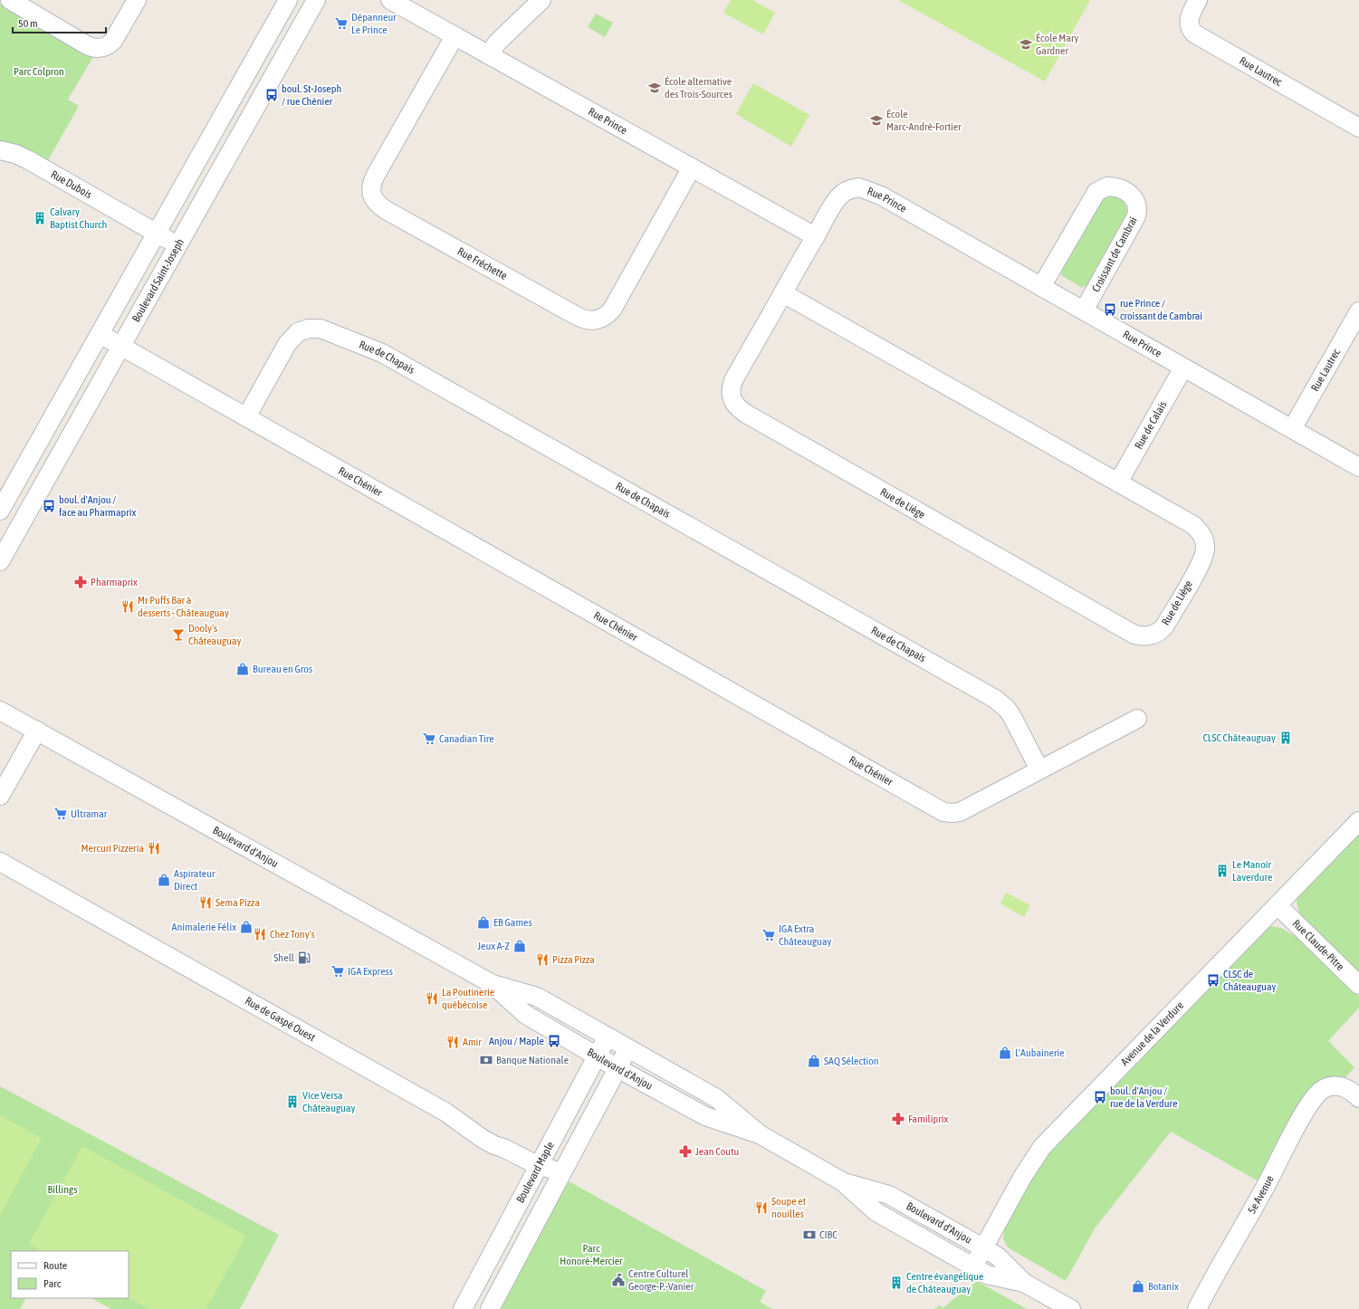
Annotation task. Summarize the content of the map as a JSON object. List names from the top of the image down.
{
  "streets": {
    "street": [
      "Rue Lautrec",
      "Rue Prince",
      "Rue Dubois",
      "Croissant de Cambrai",
      "Rue Fréchette",
      "Boulevard Saint-Joseph",
      "Rue de Chapais",
      "Rue de Calais",
      "Rue Chénier",
      "Rue de Liège",
      "Boulevard d'Anjou",
      "Rue Claude-Pitre",
      "Rue de Gaspé Ouest",
      "Avenue de la Verdure",
      "Boulevard Maple",
      "5e Avenue"
    ]
  },
  "crossings": [
    ["Rue Lautrec", "Rue Prince"],
    ["Rue Prince", "Croissant de Cambrai"],
    ["Rue Prince", "Rue Fréchette"],
    ["Rue Prince", "Rue de Calais"],
    ["Rue Prince", "Rue de Liège"],
    ["Rue Dubois", "Boulevard Saint-Joseph"],
    ["Boulevard Saint-Joseph", "Rue Chénier"],
    ["Rue de Chapais", "Rue Chénier"],
    ["Rue de Calais", "Rue de Liège"],
    ["Boulevard d'Anjou", "Avenue de la Verdure"],
    ["Boulevard d'Anjou", "Boulevard Maple"],
    ["Rue Claude-Pitre", "Avenue de la Verdure"],
    ["Rue de Gaspé Ouest", "Boulevard Maple"]
  ],
  "parks": ["Parc Colpron", "Billings", "Parc Honoré-Mercier"],
  "places": {
    "supermarket": [
      "Dépanneur Le Prince",
      "Canadian Tire",
      "Ultramar",
      "IGA Extra Châteauguay",
      "IGA Express"
    ],
    "school or university": ["École Mary Gardner", "École alternative des Trois-Sources", "École Marc-André-Fortier"],
    "bus stop": [
      "boul. St-Joseph / rue Chénier",
      "rue Prince / croissant de Cambrai",
      "boul. d'Anjou / face au Pharmaprix",
      "CLSC de Châteauguay",
      "Anjou / Maple",
      "boul. d'Anjou / rue de la Verdure"
    ],
    "building": [
      "Calvary Baptist Church",
      "CLSC Châteauguay",
      "Le Manoir Laverdure",
      "Vice Versa Châteauguay",
      "Centre évangélique de Châteauguay"
    ],
    "pharmacy": ["Pharmaprix", "Familiprix", "Jean Coutu"],
    "restaurant": [
      "Mr Puffs Bar à desserts - Châteauguay",
      "Mercuri Pizzeria",
      "Sema Pizza",
      "Chez Tony's",
      "Pizza Pizza",
      "La Poutinerie québécoise",
      "Amir",
      "Soupe et nouilles"
    ],
    "bar": ["Dooly's Châteauguay"],
    "shop": [
      "Bureau en Gros",
      "Aspirateur Direct",
      "EB Games",
      "Animalerie Félix",
      "Jeux A-Z",
      "L'Aubainerie",
      "SAQ Sélection",
      "Botanix"
    ],
    "fuel station": ["Shell"],
    "bank": ["Banque Nationale", "CIBC"],
    "public building": ["Centre Culturel George-P.-Vanier"]
  },
  "legend": ["Route", "Parc"],
  "scale_bar": "50 m"
}
